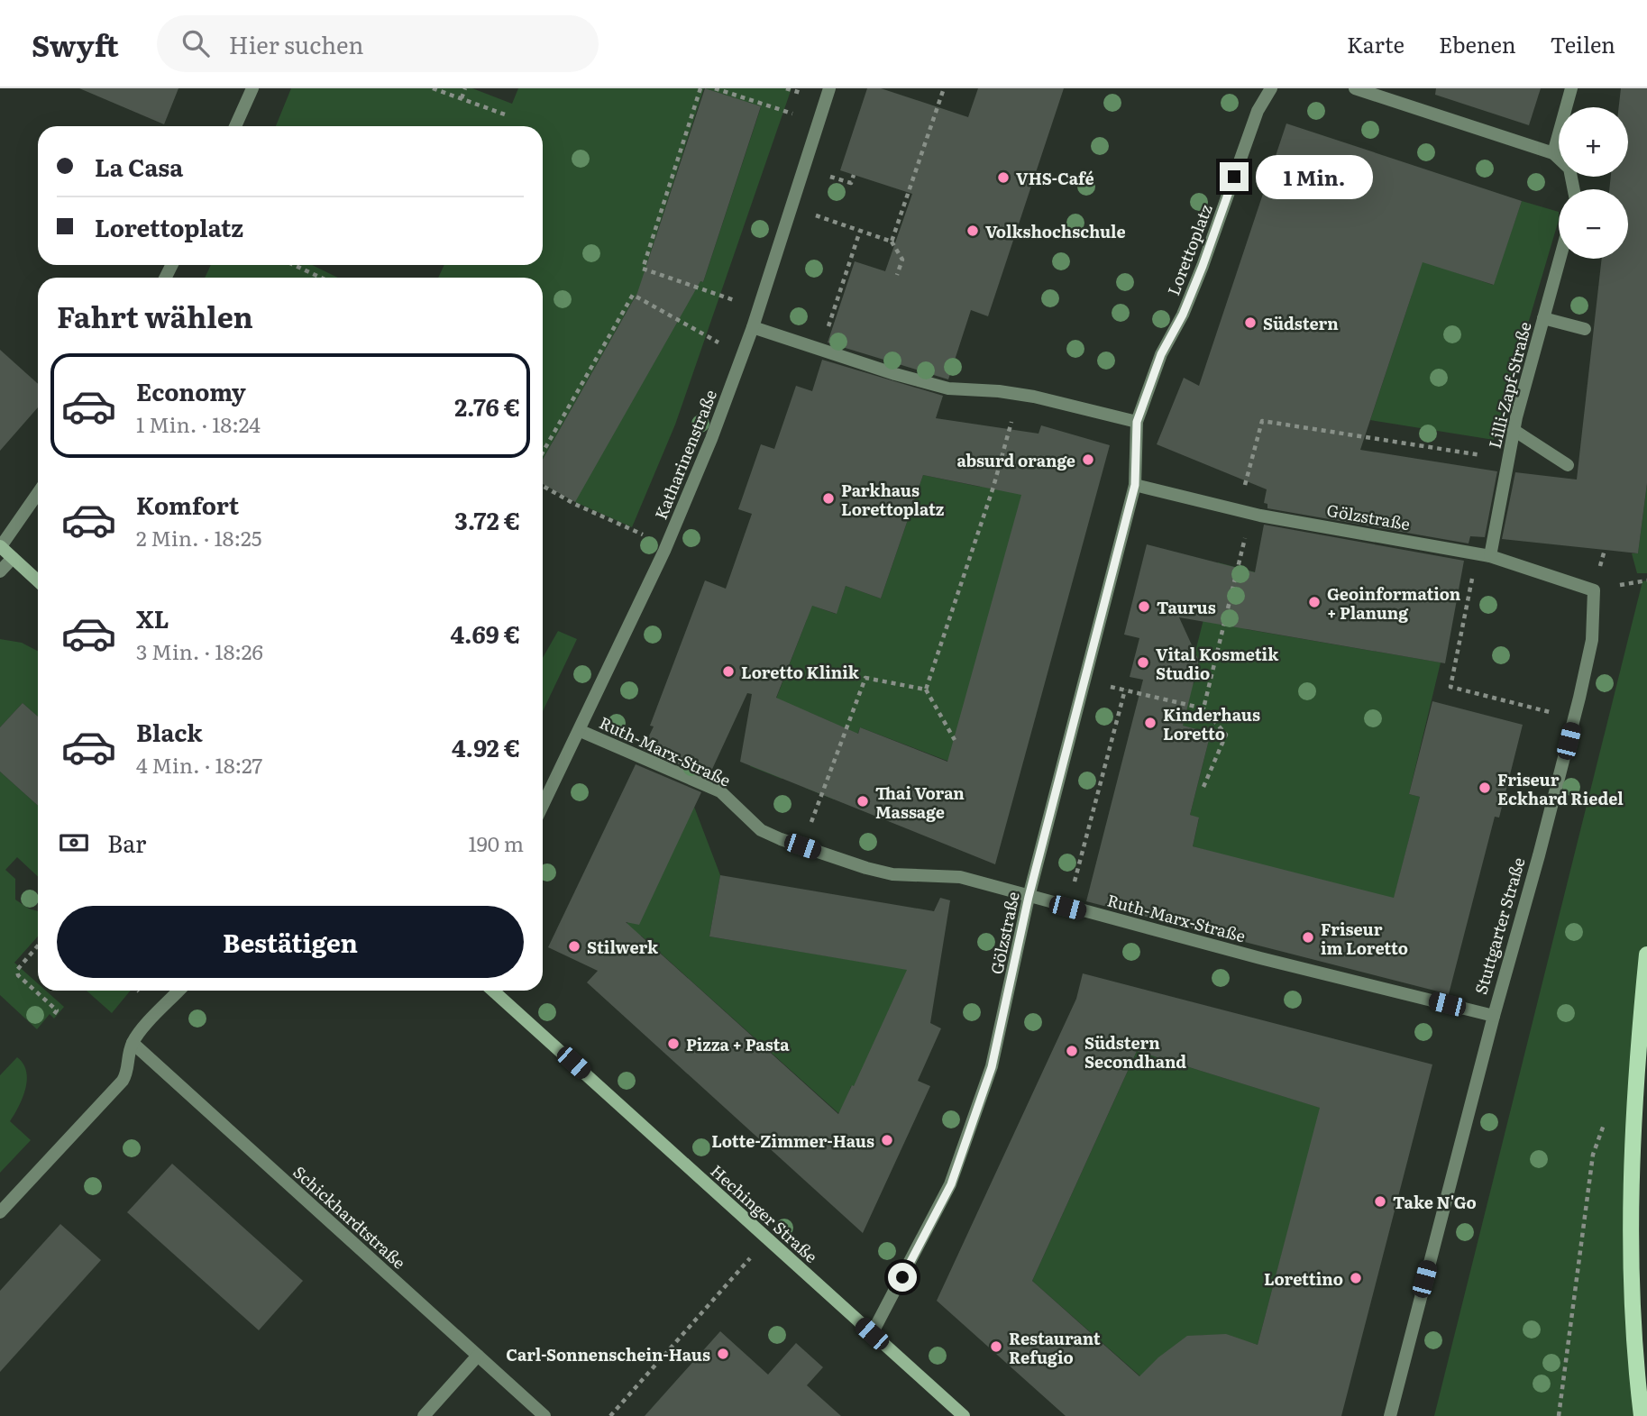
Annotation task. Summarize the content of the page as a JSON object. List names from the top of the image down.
{
  "streets": {
    "street": [
      "Lorettoplatz",
      "Lilli-Zapf-Straße",
      "Katharinenstraße",
      "Gölzstraße",
      "Ruth-Marx-Straße",
      "Stuttgarter Straße",
      "Hechinger Straße",
      "Schickhardtstraße"
    ]
  },
  "crossings": [
    ["Lorettoplatz", "Gölzstraße"],
    ["Lilli-Zapf-Straße", "Gölzstraße"],
    ["Katharinenstraße", "Ruth-Marx-Straße"],
    ["Gölzstraße", "Ruth-Marx-Straße"],
    ["Gölzstraße", "Stuttgarter Straße"],
    ["Gölzstraße", "Hechinger Straße"],
    ["Ruth-Marx-Straße", "Stuttgarter Straße"]
  ],
  "places": [
    "VHS-Café",
    "Volkshochschule",
    "Südstern",
    "absurd orange",
    "Parkhaus Lorettoplatz",
    "Geoinformation + Planung",
    "Taurus",
    "Vital Kosmetik Studio",
    "Loretto Klinik",
    "Kinderhaus Loretto",
    "Friseur Eckhard Riedel",
    "Thai Voran Massage",
    "Friseur im Loretto",
    "Stilwerk",
    "Pizza + Pasta",
    "Südstern Secondhand",
    "Lotte-Zimmer-Haus",
    "Take N'Go",
    "Lorettino",
    "Restaurant Refugio",
    "Carl-Sonnenschein-Haus"
  ],
  "page": {
    "header": "Swyft",
    "search": "Hier suchen",
    "nav": ["Karte", "Ebenen", "Teilen"],
    "map_buttons": ["+", "−"],
    "banner": ["La Casa", "Lorettoplatz"],
    "bubble": "1 Min.",
    "heading": "Fahrt wählen",
    "list": [
      {
        "name": "Economy",
        "note": "1 Min. · 18:24",
        "value": "2.76 €"
      },
      {
        "name": "Komfort",
        "note": "2 Min. · 18:25",
        "value": "3.72 €"
      },
      {
        "name": "XL",
        "note": "3 Min. · 18:26",
        "value": "4.69 €"
      },
      {
        "name": "Black",
        "note": "4 Min. · 18:27",
        "value": "4.92 €"
      }
    ],
    "pay": ["Bar", "190 m"],
    "buttons": "Bestätigen"
  }
}
